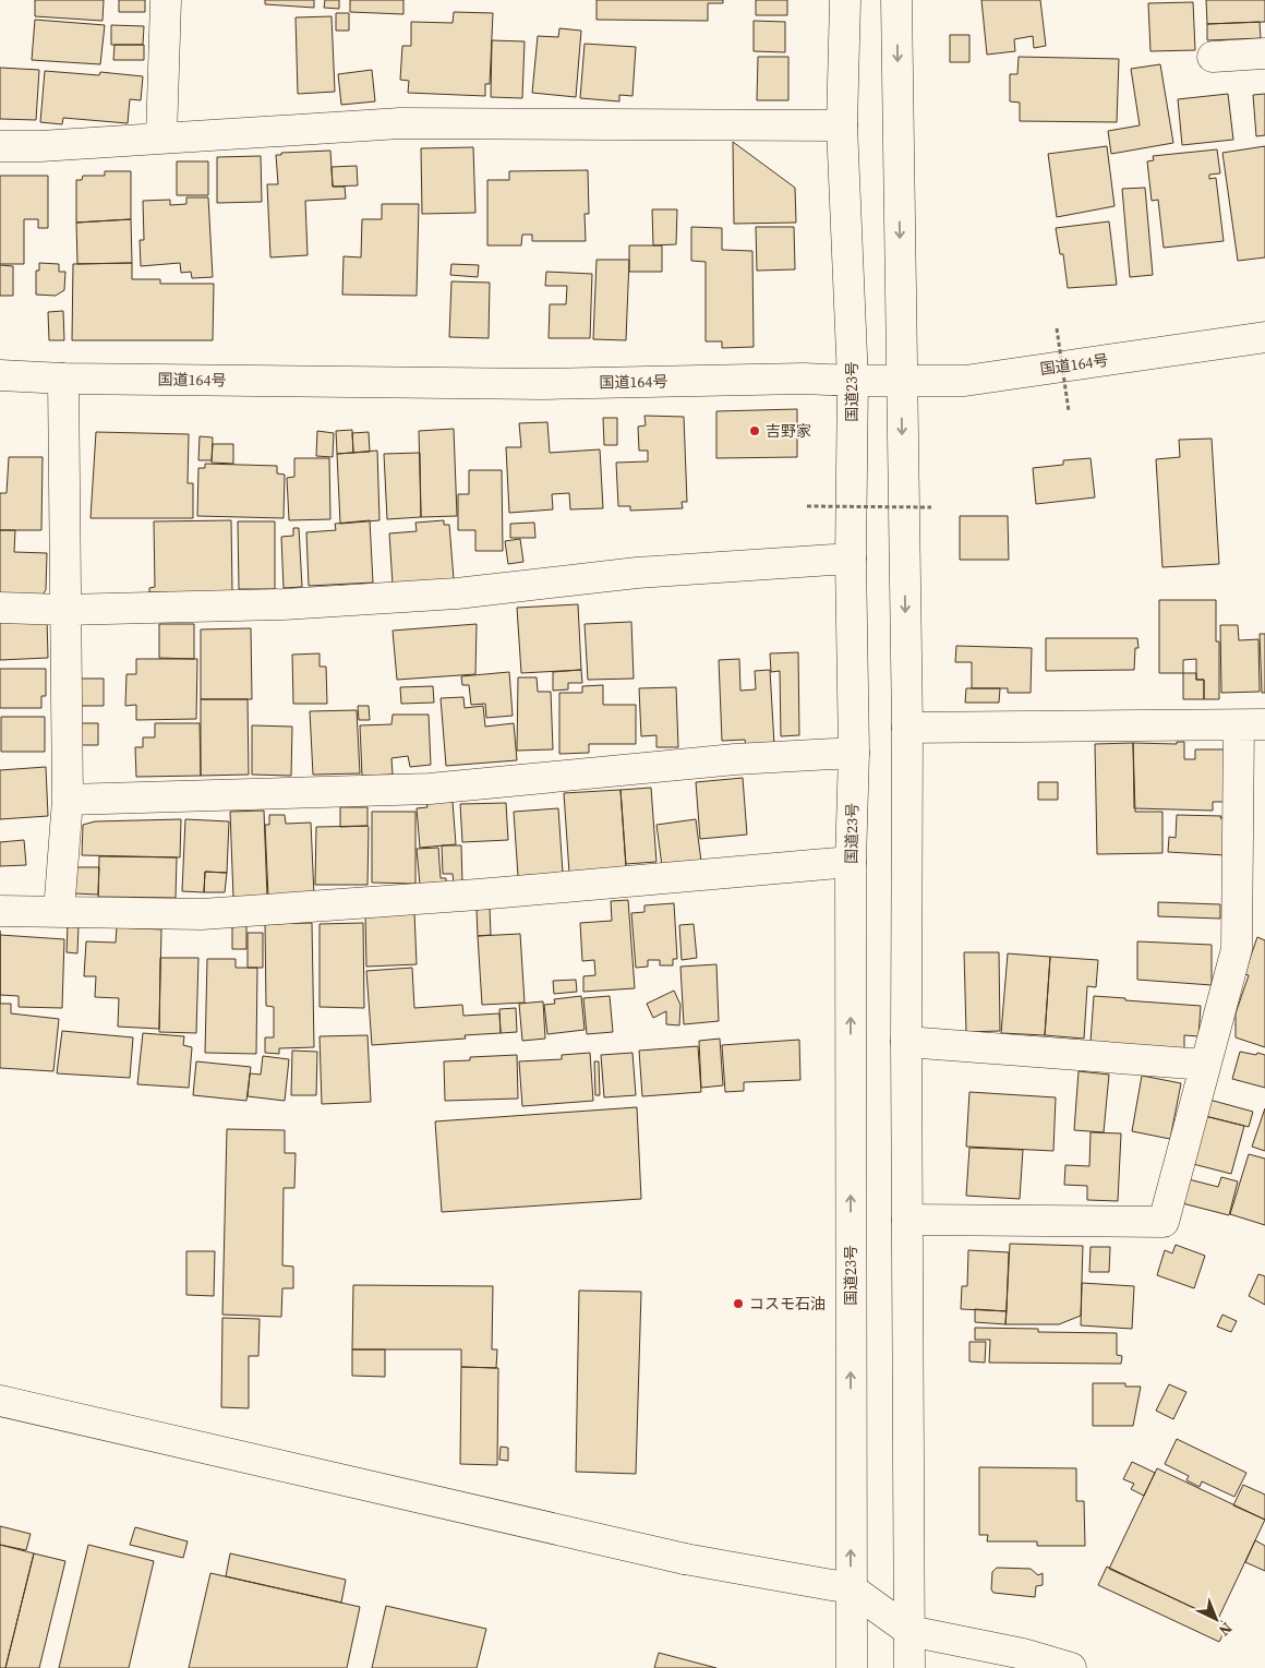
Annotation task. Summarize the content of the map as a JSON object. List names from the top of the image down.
{
  "streets": {
    "main road": ["国道164号", "国道23号"]
  },
  "crossings": [
    ["国道164号", "国道23号"]
  ],
  "places": ["吉野家", "コスモ石油"],
  "north": "bottom right"
}
